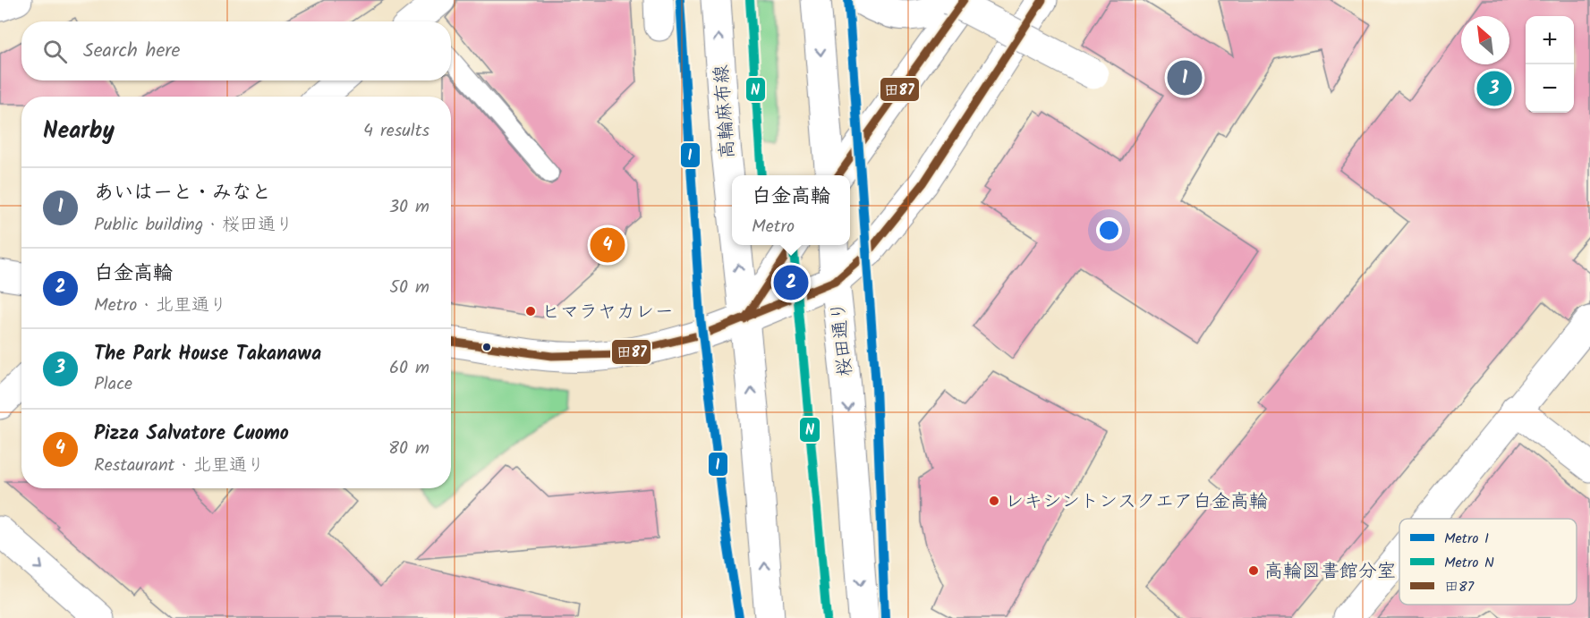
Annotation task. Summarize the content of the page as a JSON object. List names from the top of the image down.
{
  "streets": {
    "main road": ["高輪麻布線", "桜田通り"]
  },
  "places": ["ヒマラヤカレー", "レキシントンスクエア白金高輪", "高輪図書館分室"],
  "lines": ["metro line I", "metro line N", "transit line 田87"],
  "legend": ["Metro I", "Metro N", "田87"],
  "north": "top left",
  "page": {
    "map_buttons": ["+", "−"],
    "search": "Search here",
    "pins": [
      "1",
      "3",
      "4",
      "2"
    ],
    "heading": ["Nearby", "4 results"],
    "list": [
      {
        "mark": "1",
        "name": "あいはーと・みなと",
        "note": "Public building · 桜田通り",
        "value": "30 m"
      },
      {
        "mark": "2",
        "name": "白金高輪",
        "note": "Metro · 北里通り",
        "value": "50 m"
      },
      {
        "mark": "3",
        "name": "The Park House Takanawa",
        "note": "Place",
        "value": "60 m"
      },
      {
        "mark": "4",
        "name": "Pizza Salvatore Cuomo",
        "note": "Restaurant · 北里通り",
        "value": "80 m"
      }
    ],
    "popup": ["白金高輪", "Metro"]
  }
}
